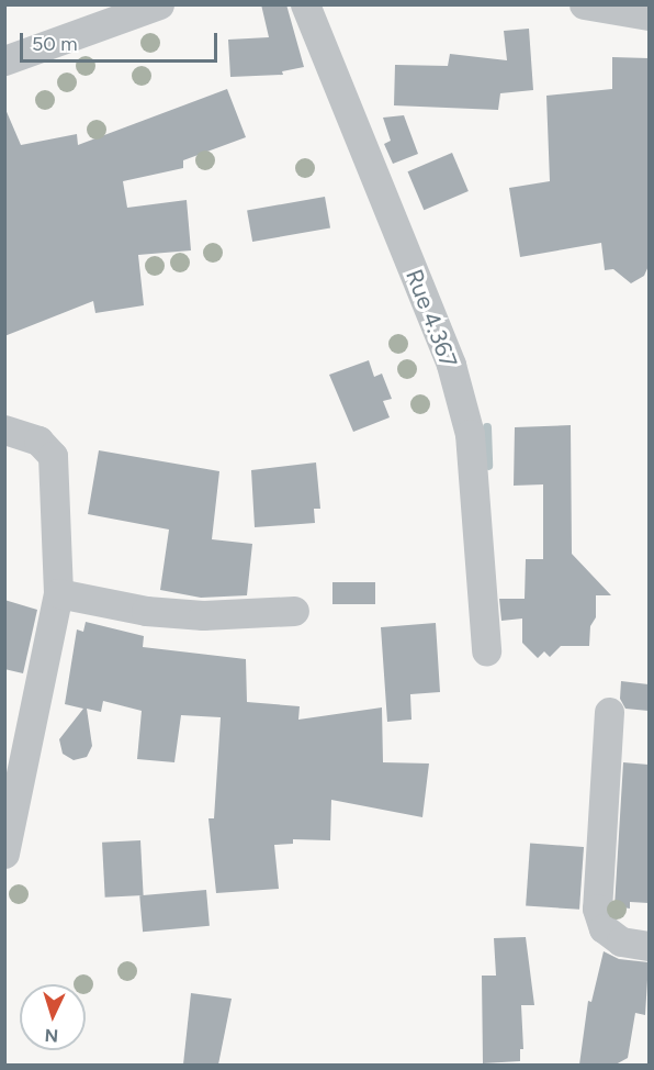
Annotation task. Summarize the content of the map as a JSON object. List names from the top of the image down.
{
  "streets": {
    "street": ["Rue 4.367"]
  },
  "scale_bar": "50 m",
  "north": "bottom"
}
